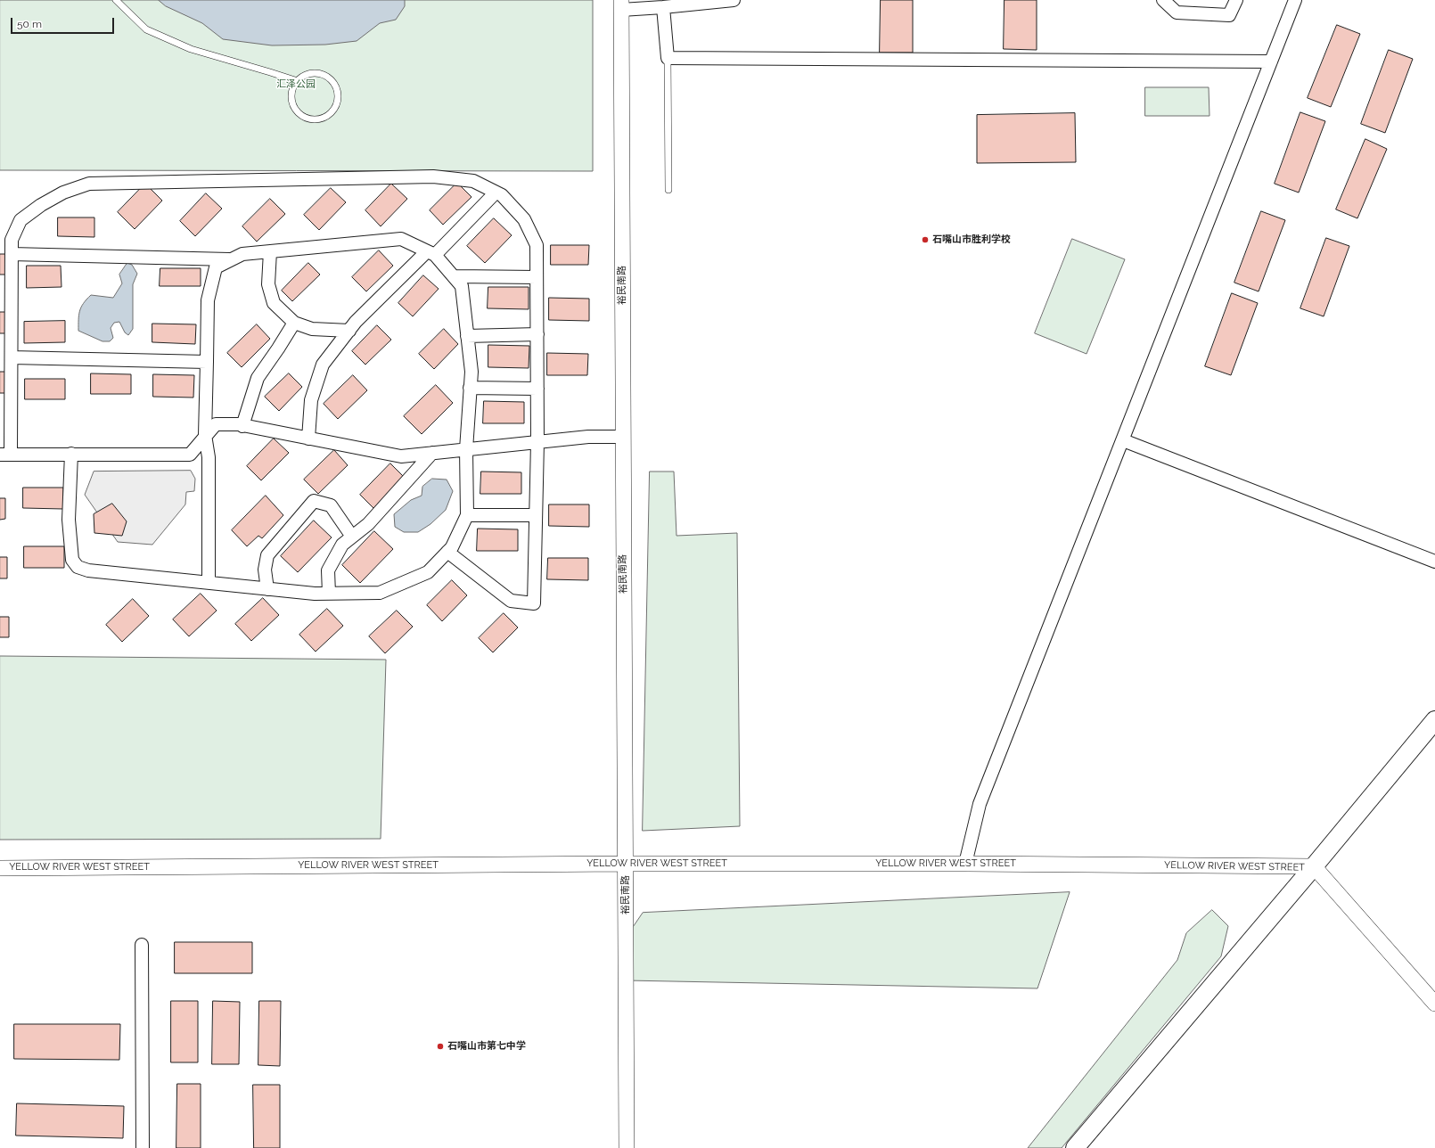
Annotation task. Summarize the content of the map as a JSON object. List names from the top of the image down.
{
  "streets": {
    "street": ["裕民南路", "YELLOW RIVER WEST STREET"]
  },
  "crossings": [
    ["裕民南路", "YELLOW RIVER WEST STREET"]
  ],
  "parks": ["汇泽公园"],
  "places": ["石嘴山市胜利学校", "石嘴山市第七中学"],
  "scale_bar": "50 m"
}
